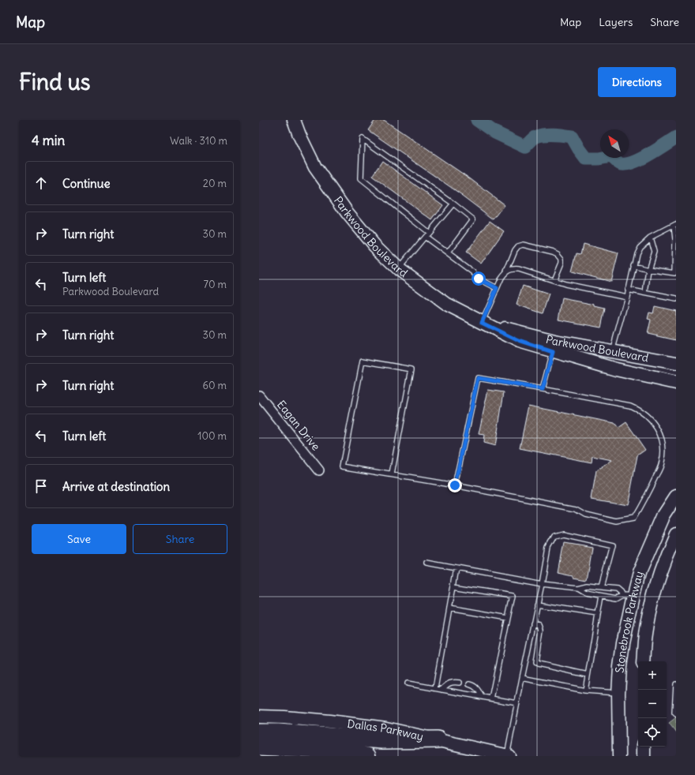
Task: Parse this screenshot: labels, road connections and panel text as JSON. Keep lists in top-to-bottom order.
{
  "streets": {
    "main road": ["Parkwood Boulevard", "Stonebrook Parkway", "Dallas Parkway"],
    "street": ["Eagan Drive"]
  },
  "north": "top left",
  "page": {
    "header": "Map",
    "nav": ["Map", "Layers", "Share"],
    "buttons": [
      "Directions",
      ["Save", "Share"]
    ],
    "title": "Find us",
    "heading": ["4 min", "Walk · 310 m"],
    "list": [
      ["Continue", "20 m"],
      ["Turn right", "30 m"],
      ["Turn left", "Parkwood Boulevard", "70 m"],
      ["Turn right", "30 m"],
      ["Turn right", "60 m"],
      ["Turn left", "100 m"],
      "Arrive at destination"
    ],
    "map_buttons": ["+", "−"]
  }
}
